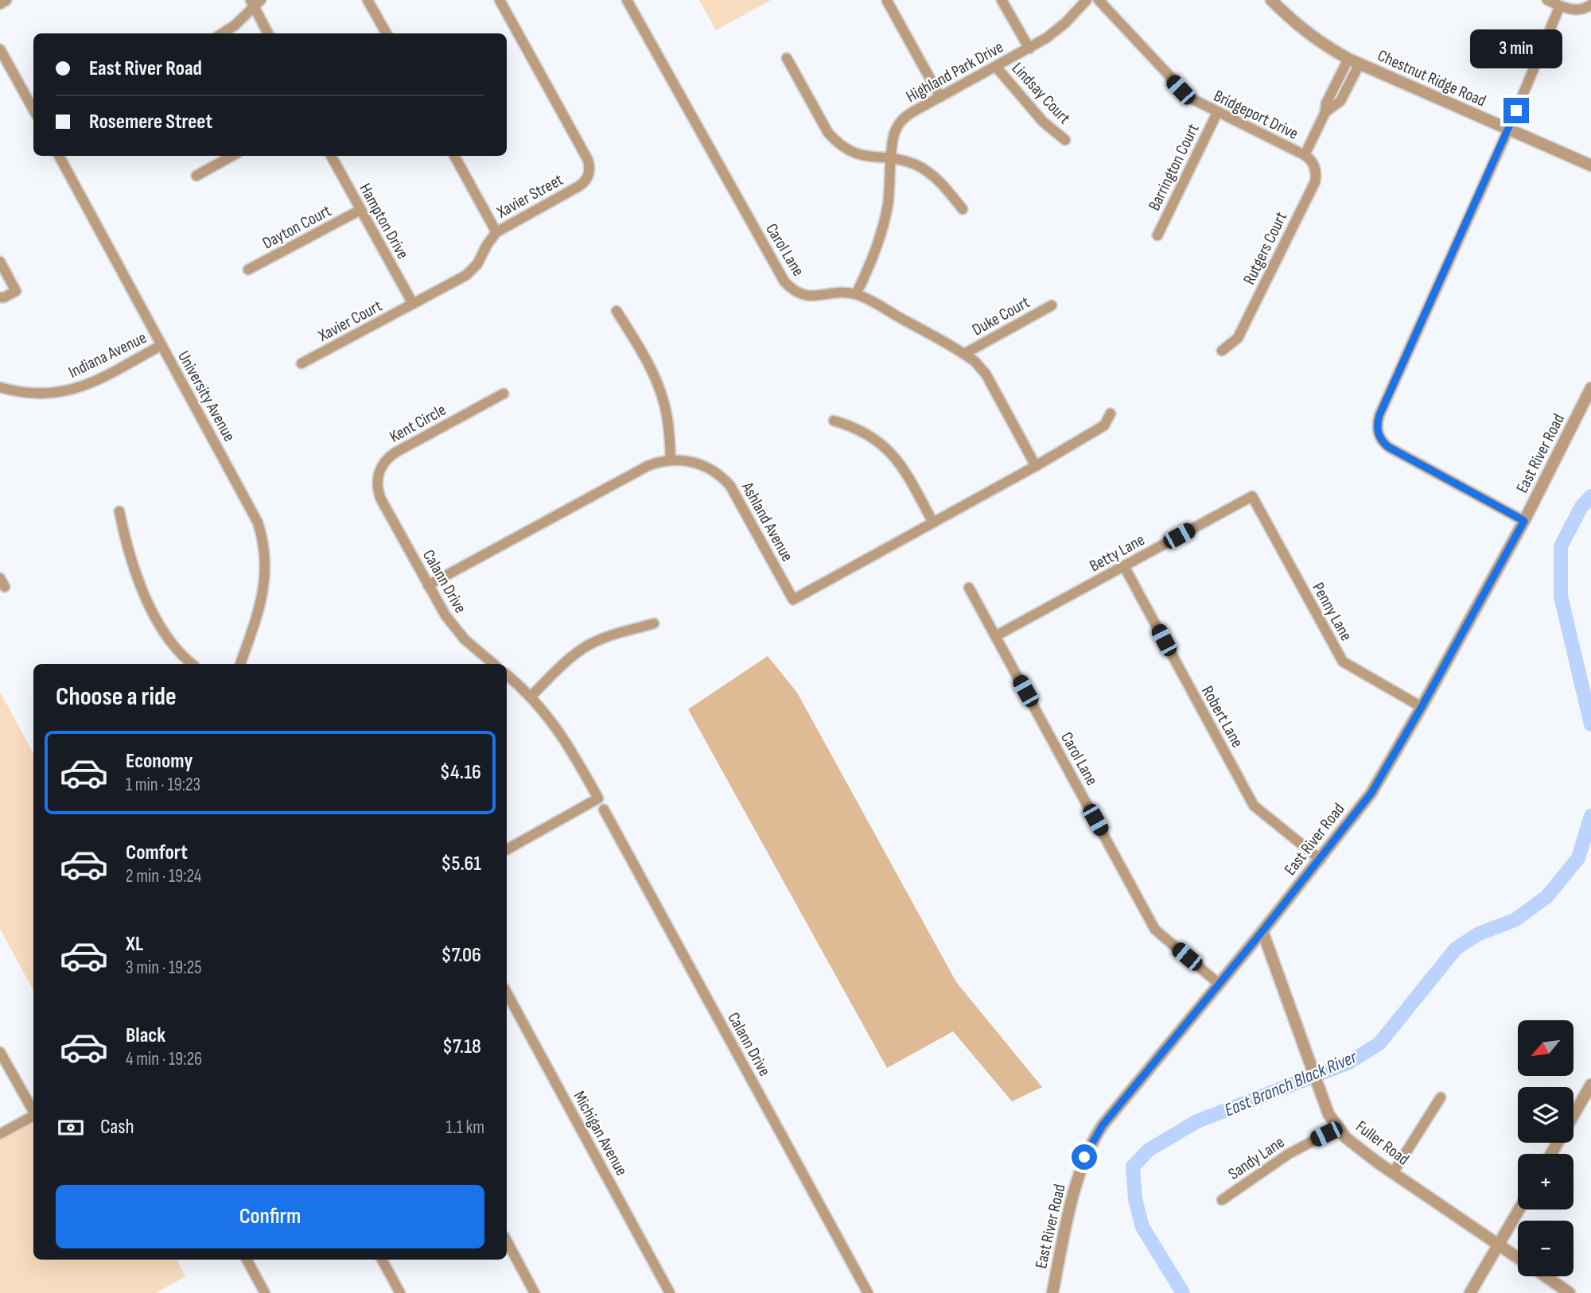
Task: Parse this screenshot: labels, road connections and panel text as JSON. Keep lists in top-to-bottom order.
{
  "streets": {
    "street": [
      "Highland Park Drive",
      "Chestnut Ridge Road",
      "Lindsay Court",
      "Bridgeport Drive",
      "Barrington Court",
      "Xavier Street",
      "Hampton Drive",
      "Dayton Court",
      "Rutgers Court",
      "Carol Lane",
      "Duke Court",
      "Xavier Court",
      "Indiana Avenue",
      "University Avenue",
      "Kent Circle",
      "East River Road",
      "Ashland Avenue",
      "Betty Lane",
      "Calann Drive",
      "Penny Lane",
      "Robert Lane",
      "Michigan Avenue",
      "Fuller Road",
      "Sandy Lane"
    ]
  },
  "crossings": [
    ["Highland Park Drive", "Lindsay Court"],
    ["Highland Park Drive", "Carol Lane"],
    ["Chestnut Ridge Road", "Bridgeport Drive"],
    ["Bridgeport Drive", "Barrington Court"],
    ["Bridgeport Drive", "Rutgers Court"],
    ["Xavier Street", "Hampton Drive"],
    ["Xavier Street", "Xavier Court"],
    ["Hampton Drive", "Dayton Court"],
    ["Hampton Drive", "Xavier Court"],
    ["Carol Lane", "East River Road"],
    ["Carol Lane", "Betty Lane"],
    ["Indiana Avenue", "University Avenue"],
    ["Kent Circle", "Calann Drive"],
    ["East River Road", "Penny Lane"],
    ["East River Road", "Robert Lane"],
    ["East River Road", "Fuller Road"],
    ["Ashland Avenue", "Calann Drive"],
    ["Betty Lane", "Penny Lane"],
    ["Betty Lane", "Robert Lane"],
    ["Fuller Road", "Sandy Lane"]
  ],
  "water": ["East Branch Black River"],
  "north": "bottom left",
  "page": {
    "bubble": "3 min",
    "banner": ["East River Road", "Rosemere Street"],
    "heading": "Choose a ride",
    "list": [
      {
        "name": "Economy",
        "note": "1 min · 19:23",
        "value": "$4.16"
      },
      {
        "name": "Comfort",
        "note": "2 min · 19:24",
        "value": "$5.61"
      },
      {
        "name": "XL",
        "note": "3 min · 19:25",
        "value": "$7.06"
      },
      {
        "name": "Black",
        "note": "4 min · 19:26",
        "value": "$7.18"
      }
    ],
    "map_buttons": ["+", "−"],
    "pay": ["Cash", "1.1 km"],
    "buttons": "Confirm"
  }
}
